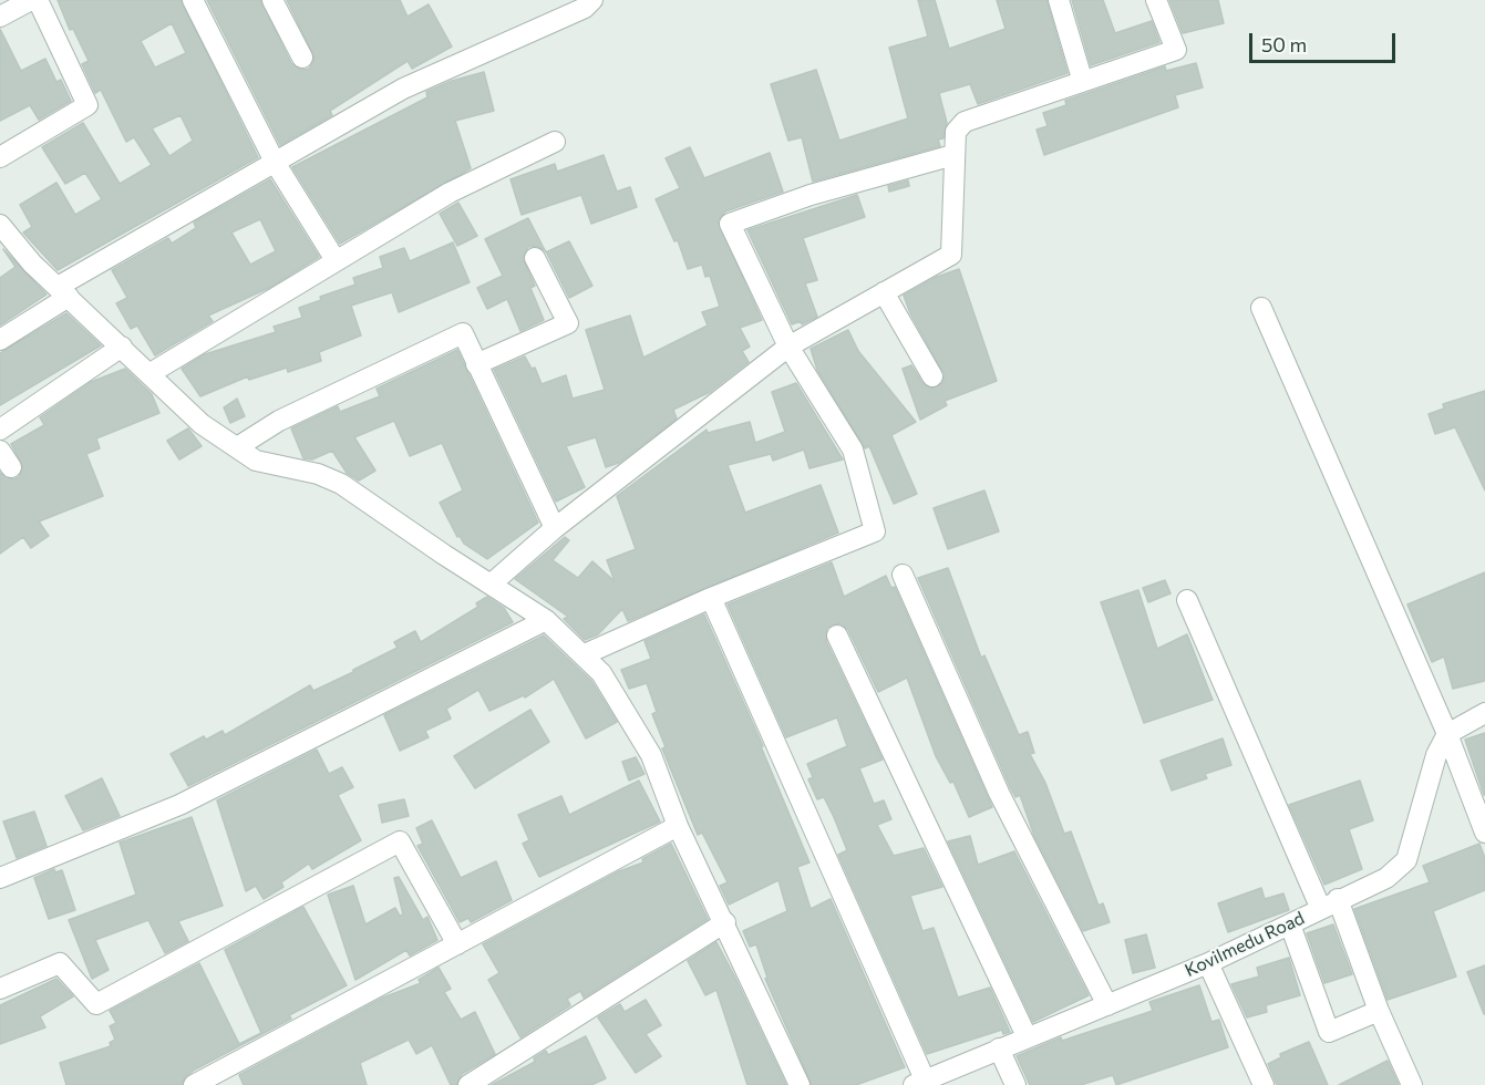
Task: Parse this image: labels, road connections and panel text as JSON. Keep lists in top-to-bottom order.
{
  "streets": {
    "street": ["Kovilmedu Road"]
  },
  "scale_bar": "50 m"
}
